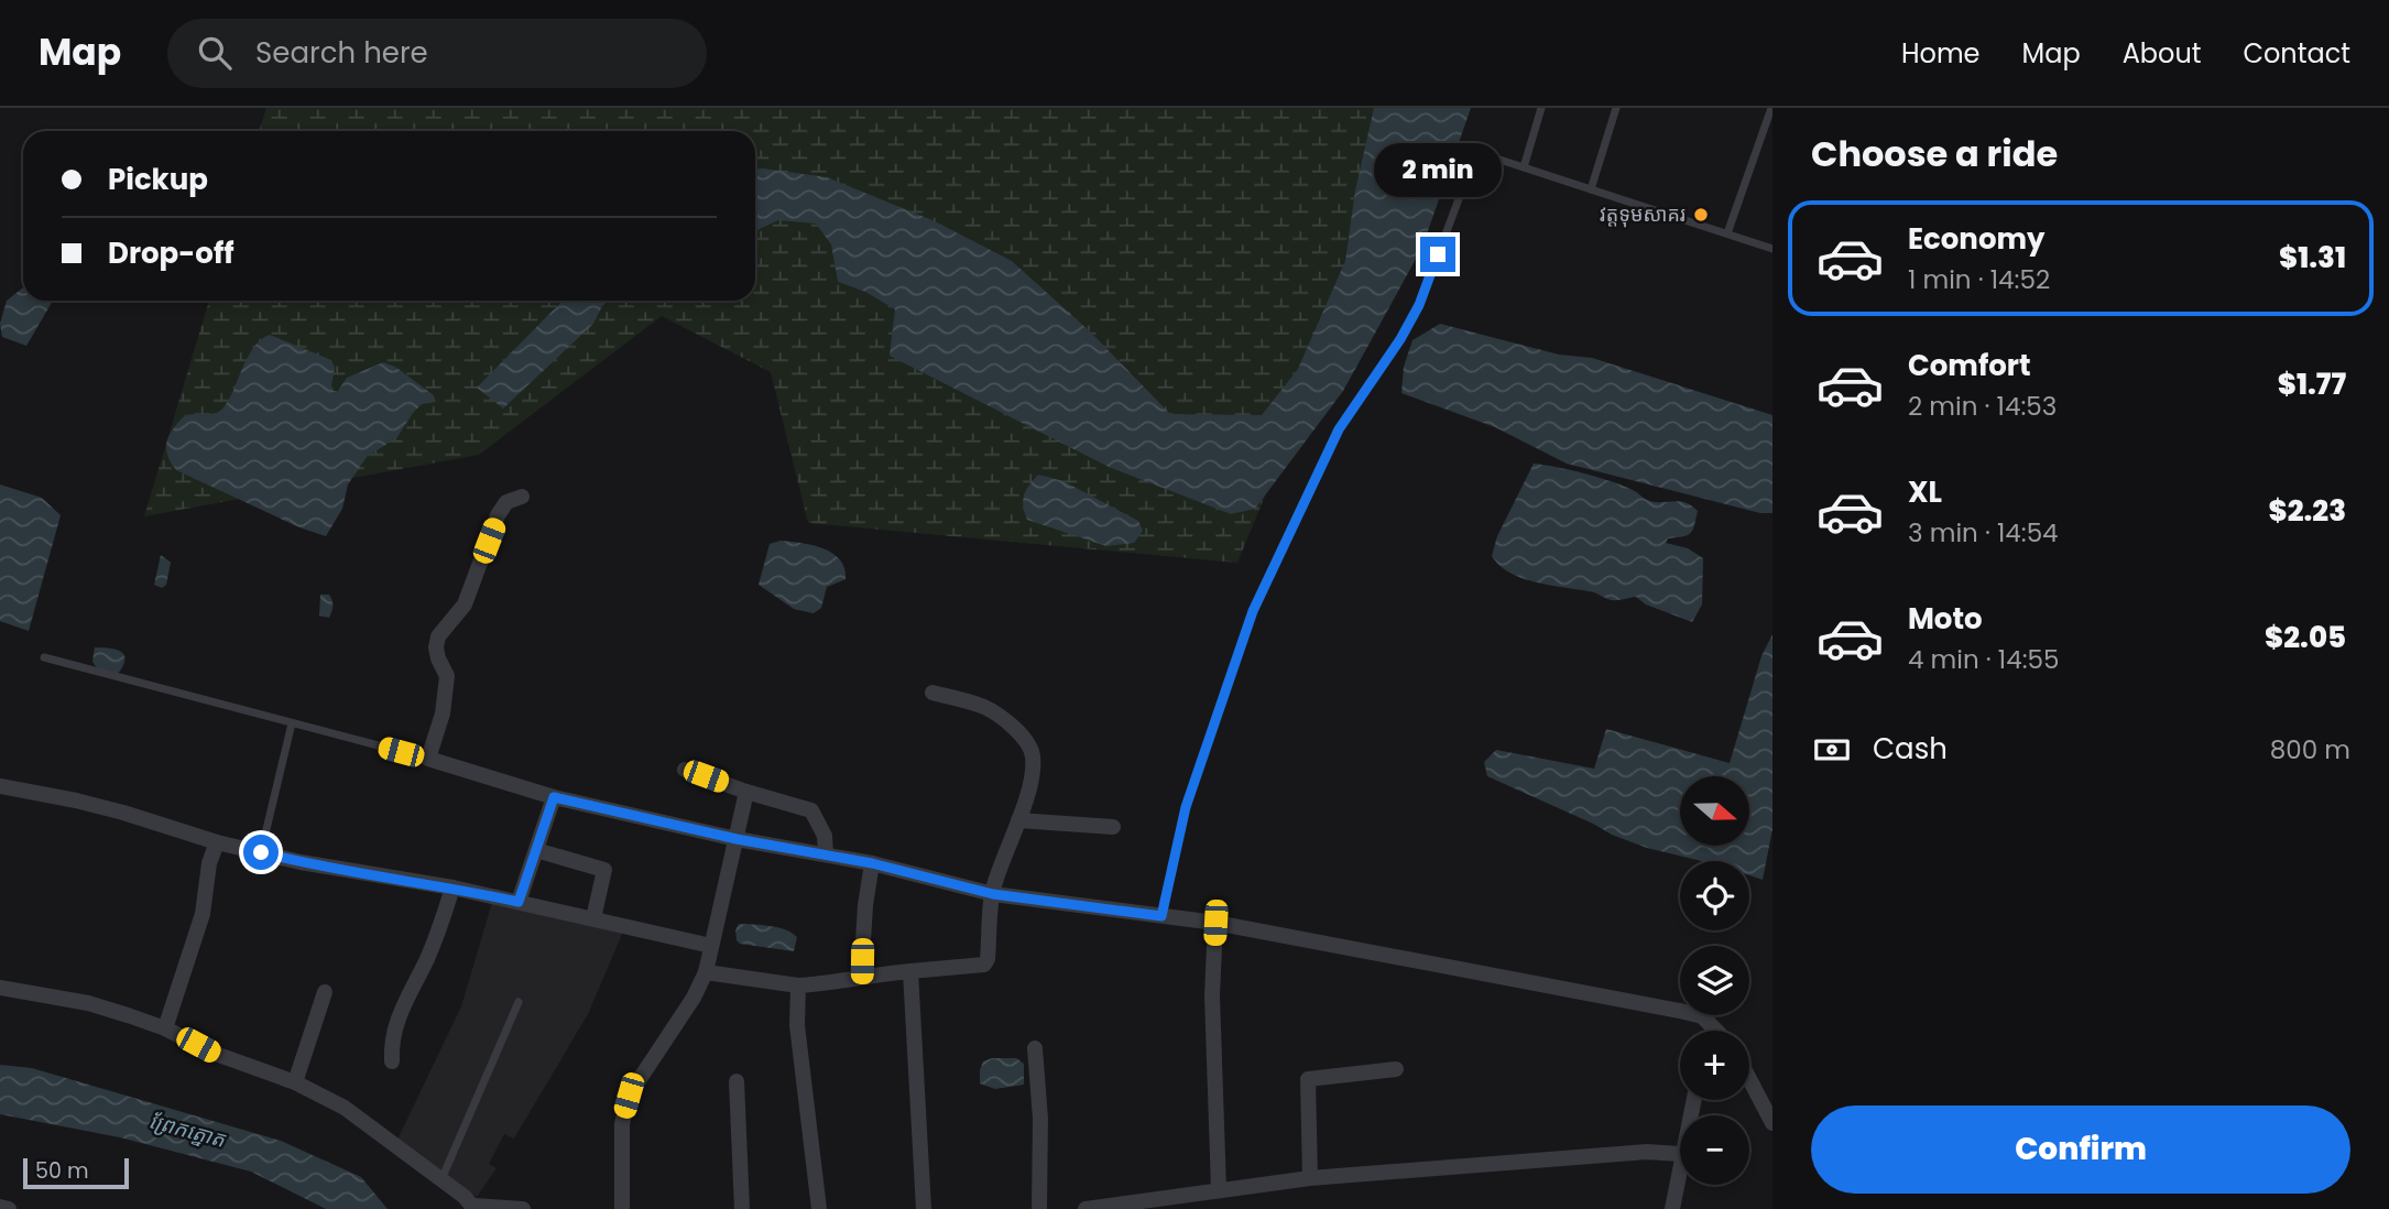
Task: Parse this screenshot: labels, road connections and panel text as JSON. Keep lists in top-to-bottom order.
{
  "water": ["ព្រែកត្នោត"],
  "places": ["វត្តទុមសាគរ"],
  "scale_bar": "50 m",
  "north": "right",
  "page": {
    "header": "Map",
    "search": "Search here",
    "nav": [
      "Home",
      "Map",
      "About",
      "Contact"
    ],
    "heading": "Choose a ride",
    "banner": ["Pickup", "Drop-off"],
    "bubble": "2 min",
    "list": [
      {
        "name": "Economy",
        "note": "1 min · 14:52",
        "value": "$1.31"
      },
      {
        "name": "Comfort",
        "note": "2 min · 14:53",
        "value": "$1.77"
      },
      {
        "name": "XL",
        "note": "3 min · 14:54",
        "value": "$2.23"
      },
      {
        "name": "Moto",
        "note": "4 min · 14:55",
        "value": "$2.05"
      }
    ],
    "pay": ["Cash", "800 m"],
    "map_buttons": ["+", "−"],
    "buttons": "Confirm",
    "scale": "50 m"
  }
}
